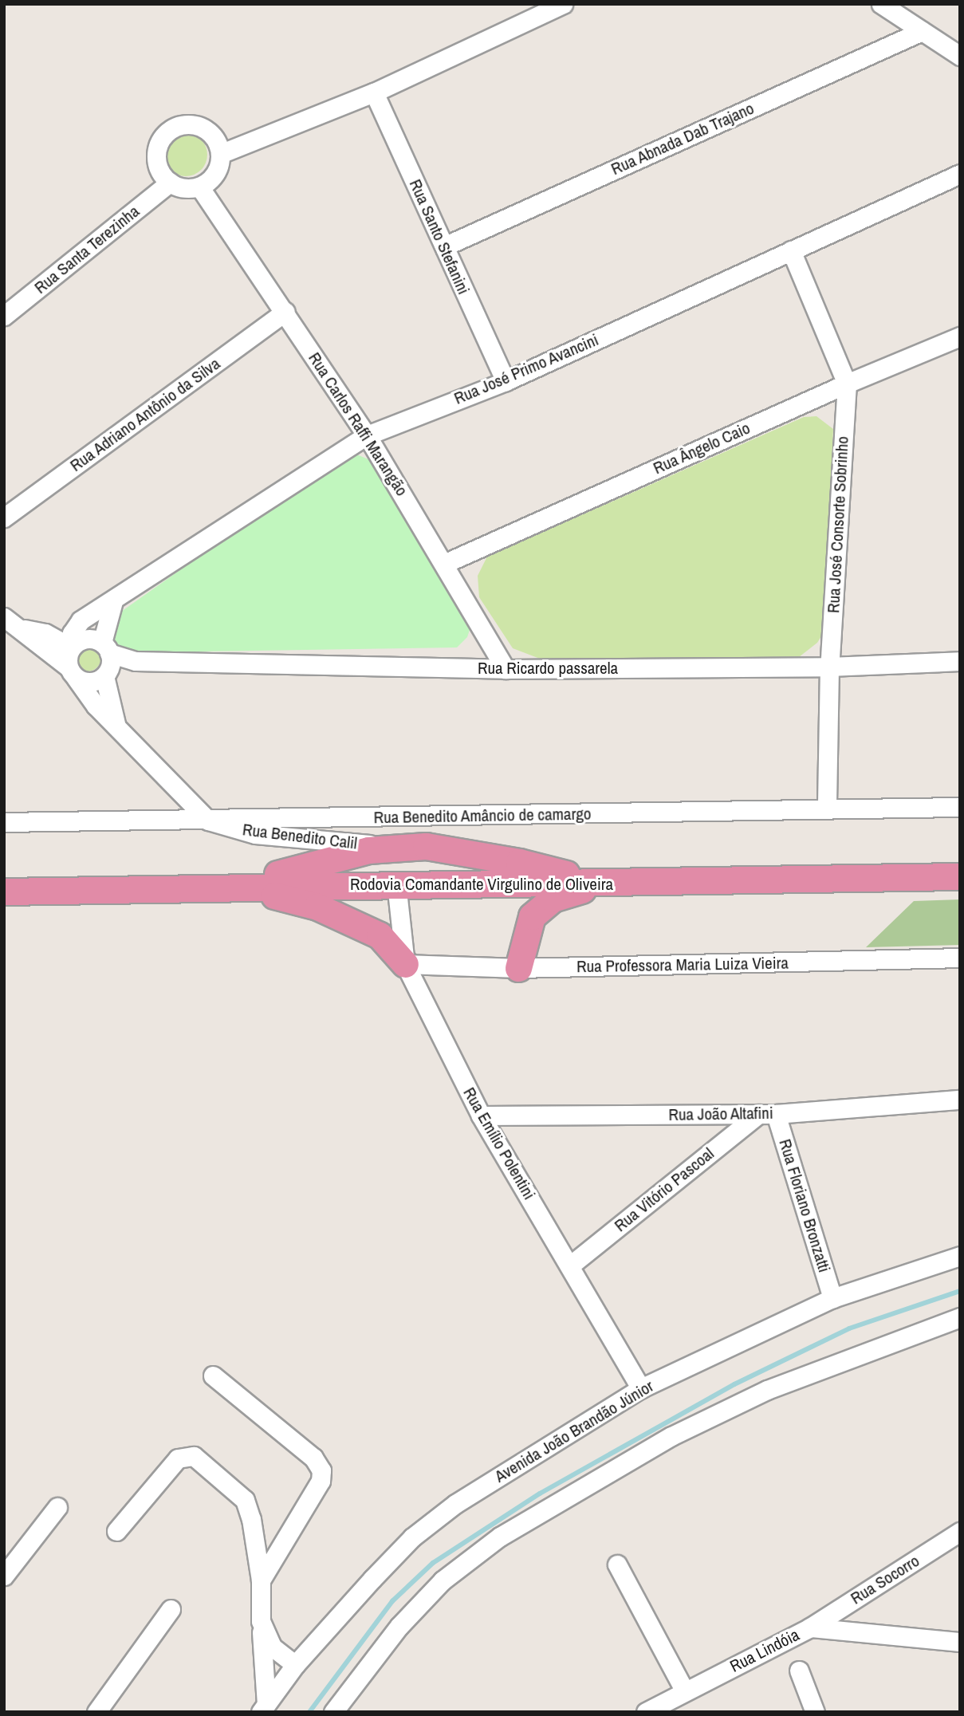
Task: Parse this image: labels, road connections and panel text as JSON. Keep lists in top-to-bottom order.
{
  "streets": {
    "highway": ["Rodovia Comandante Virgulino de Oliveira"],
    "street": [
      "Rua Abnada Dab Trajano",
      "Rua Santo Stefanini",
      "Rua Santa Terezinha",
      "Rua José Primo Avancini",
      "Rua Adriano Antônio da Silva",
      "Rua Carlos Raffi Marangão",
      "Rua Ângelo Caio",
      "Rua José Consorte Sobrinho",
      "Rua Ricardo passarela",
      "Rua Benedito Amâncio de camargo",
      "Rua Benedito Calil",
      "Rua Professora Maria Luiza Vieira",
      "Rua João Altafini",
      "Rua Emílio Polentini",
      "Rua Vitório Pascoal",
      "Rua Floriano Bronzatti",
      "Avenida João Brandão Júnior",
      "Rua Socorro",
      "Rua Lindóia"
    ]
  },
  "crossings": [
    ["Rua Abnada Dab Trajano", "Rua Santo Stefanini"],
    ["Rua Santo Stefanini", "Rua José Primo Avancini"],
    ["Rua Santa Terezinha", "Rua Carlos Raffi Marangão"],
    ["Rua José Primo Avancini", "Rua Carlos Raffi Marangão"],
    ["Rua José Primo Avancini", "Rua José Consorte Sobrinho"],
    ["Rua José Primo Avancini", "Rua Ricardo passarela"],
    ["Rua Adriano Antônio da Silva", "Rua Carlos Raffi Marangão"],
    ["Rua Carlos Raffi Marangão", "Rua Ângelo Caio"],
    ["Rua Carlos Raffi Marangão", "Rua Ricardo passarela"],
    ["Rua Ângelo Caio", "Rua José Consorte Sobrinho"],
    ["Rua José Consorte Sobrinho", "Rua Ricardo passarela"],
    ["Rua José Consorte Sobrinho", "Rua Benedito Amâncio de camargo"],
    ["Rua Benedito Amâncio de camargo", "Rua Benedito Calil"],
    ["Rodovia Comandante Virgulino de Oliveira", "Rua Emílio Polentini"],
    ["Rua Professora Maria Luiza Vieira", "Rua Emílio Polentini"],
    ["Rua João Altafini", "Rua Emílio Polentini"],
    ["Rua João Altafini", "Rua Vitório Pascoal"],
    ["Rua João Altafini", "Rua Floriano Bronzatti"],
    ["Rua Emílio Polentini", "Rua Vitório Pascoal"],
    ["Rua Emílio Polentini", "Avenida João Brandão Júnior"],
    ["Rua Vitório Pascoal", "Rua Floriano Bronzatti"],
    ["Rua Floriano Bronzatti", "Avenida João Brandão Júnior"],
    ["Rua Socorro", "Rua Lindóia"]
  ]
}
